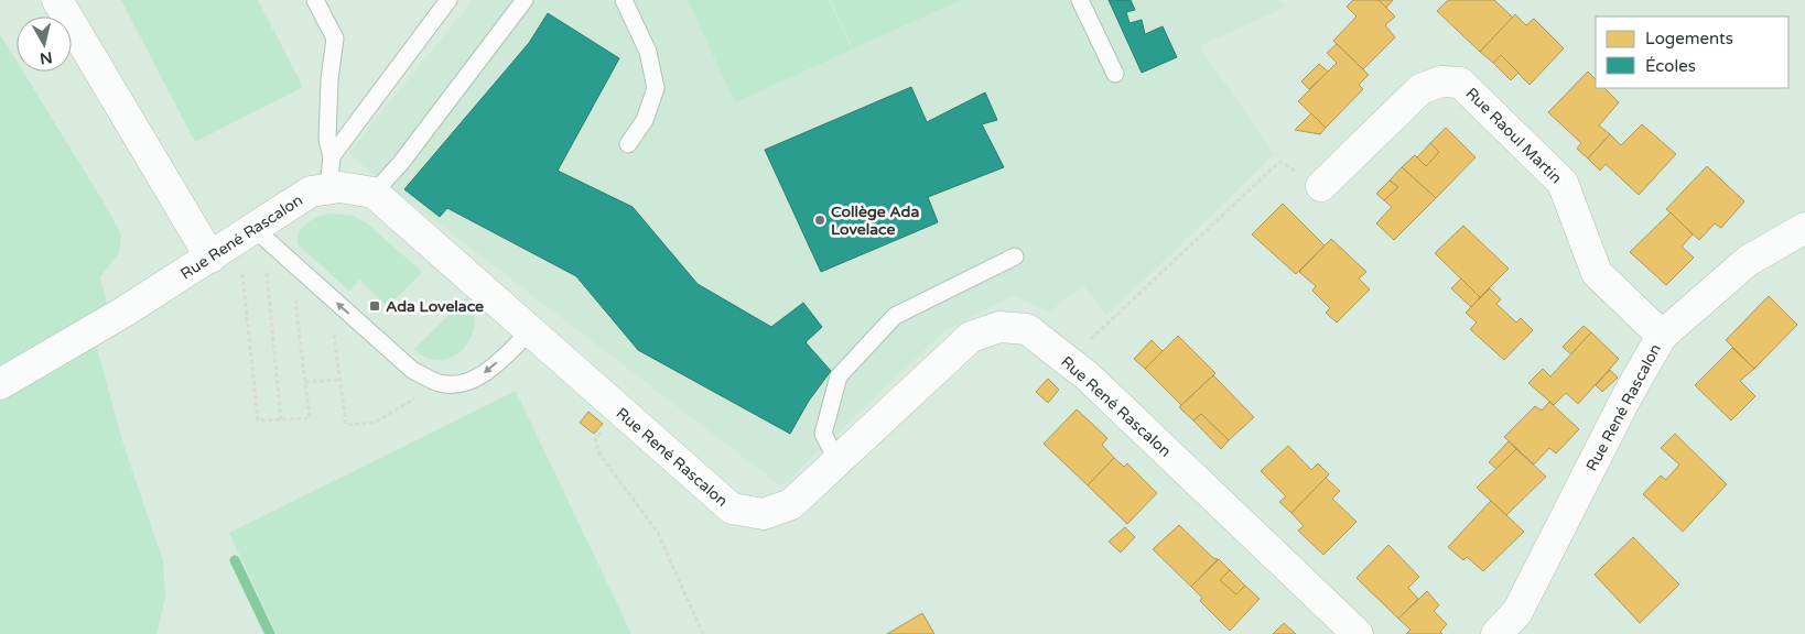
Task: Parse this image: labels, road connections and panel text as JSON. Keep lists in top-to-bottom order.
{
  "streets": {
    "street": ["Rue Raoul Martin", "Rue René Rascalon"]
  },
  "crossings": [
    ["Rue Raoul Martin", "Rue René Rascalon"]
  ],
  "places": {
    "other": ["Collège Ada Lovelace"],
    "transit": ["Ada Lovelace"]
  },
  "legend": ["Logements", "Écoles"],
  "north": "bottom"
}
